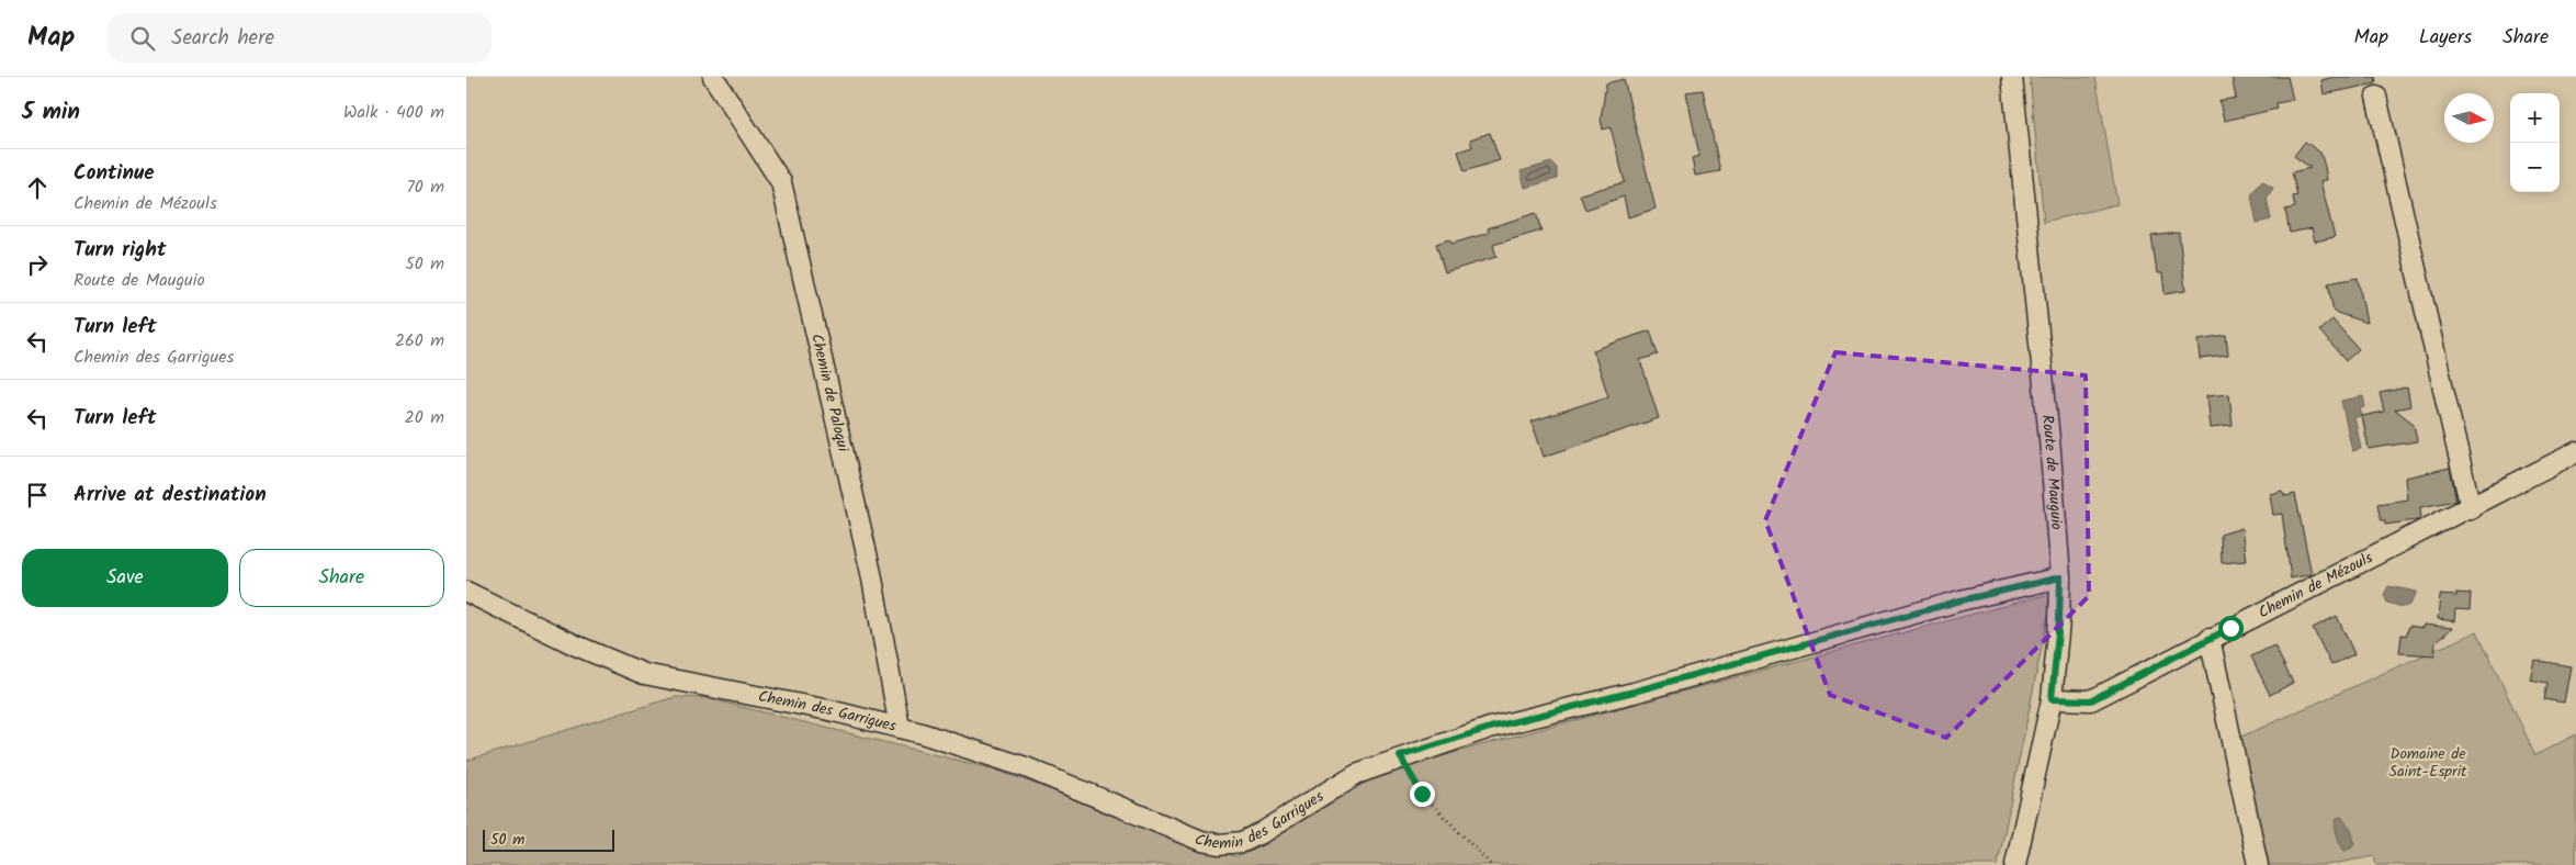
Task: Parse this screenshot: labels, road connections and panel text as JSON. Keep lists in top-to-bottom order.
{
  "streets": {
    "street": [
      "Chemin de Paloqui",
      "Route de Mauguio",
      "Chemin de Mézouls",
      "Chemin des Garrigues"
    ]
  },
  "crossings": [
    ["Chemin de Paloqui", "Chemin des Garrigues"],
    ["Route de Mauguio", "Chemin de Mézouls"],
    ["Route de Mauguio", "Chemin des Garrigues"]
  ],
  "parks": ["Domaine de Saint-Esprit"],
  "scale_bar": "50 m",
  "north": "right",
  "page": {
    "header": "Map",
    "search": "Search here",
    "nav": ["Map", "Layers", "Share"],
    "heading": ["5 min", "Walk · 400 m"],
    "map_buttons": ["+", "−"],
    "list": [
      ["Continue", "Chemin de Mézouls", "70 m"],
      ["Turn right", "Route de Mauguio", "50 m"],
      ["Turn left", "Chemin des Garrigues", "260 m"],
      ["Turn left", "20 m"],
      "Arrive at destination"
    ],
    "buttons": ["Save", "Share"],
    "scale": "50 m"
  }
}
